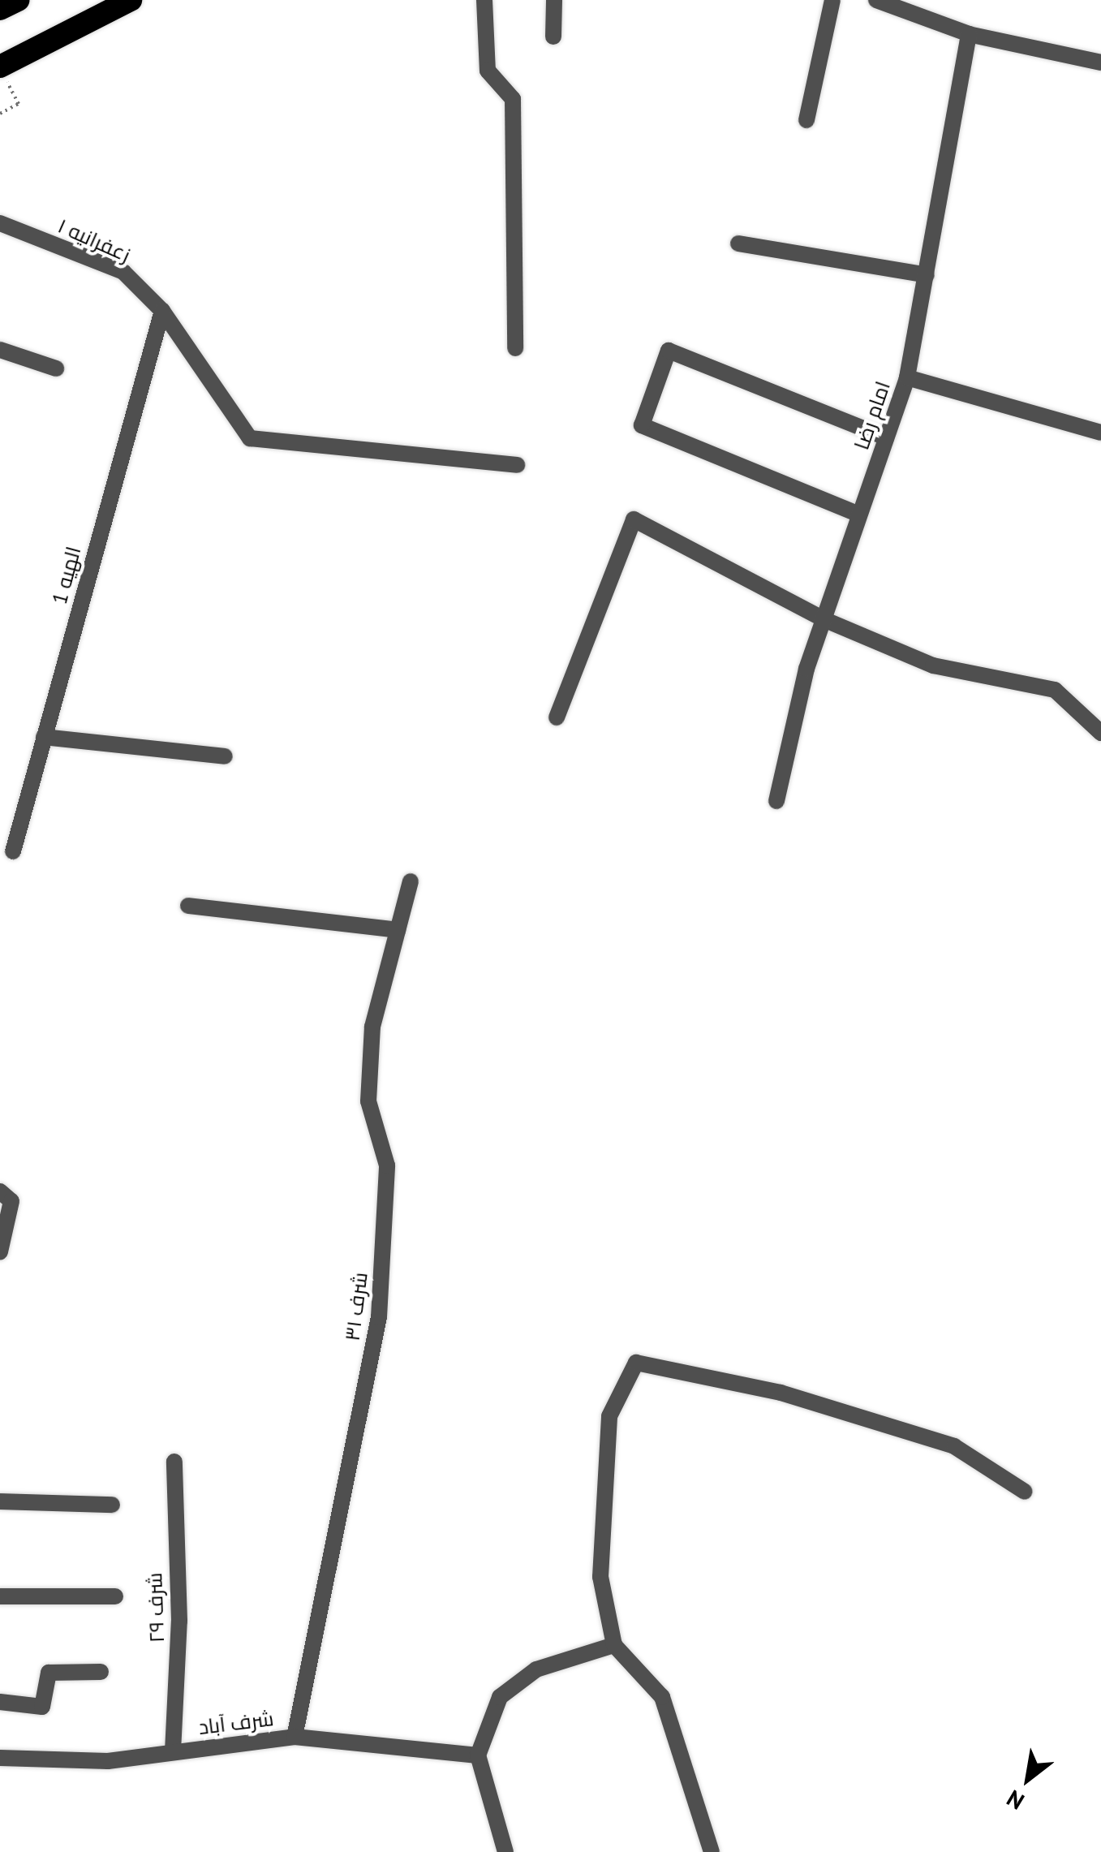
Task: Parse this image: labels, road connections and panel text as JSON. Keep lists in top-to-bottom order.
{
  "streets": {
    "street": [
      "زعفرانیه ۱",
      "امام رضا",
      "الهیه 1",
      "شرف ۳۱",
      "شرف ۲۹",
      "شرف آباد"
    ]
  },
  "crossings": [
    ["زعفرانیه ۱", "الهیه 1"],
    ["شرف ۳۱", "شرف آباد"],
    ["شرف ۲۹", "شرف آباد"]
  ],
  "north": "bottom left"
}
